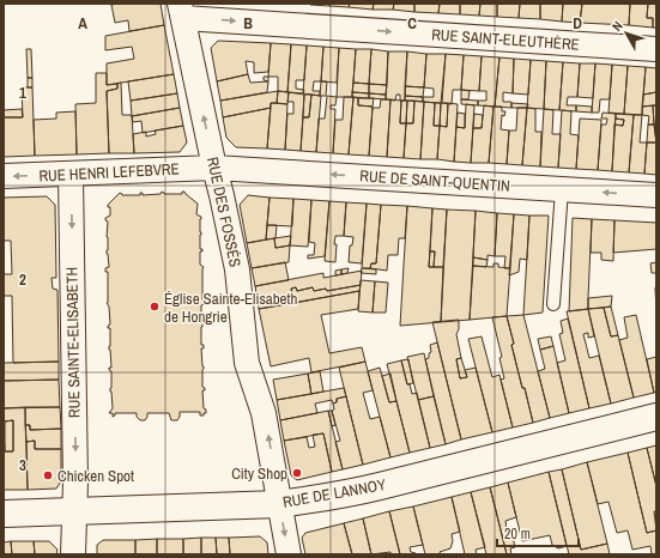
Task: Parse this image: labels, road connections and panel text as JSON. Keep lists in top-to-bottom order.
{
  "streets": {
    "main road": ["RUE DE LANNOY"],
    "street": [
      "RUE SAINT-ELEUTHÈRE",
      "RUE HENRI LEFEBVRE",
      "RUE DE SAINT-QUENTIN",
      "RUE DES FOSSÉS",
      "RUE SAINTE-ELISABETH"
    ]
  },
  "crossings": [
    ["RUE SAINT-ELEUTHÈRE", "RUE DES FOSSÉS"],
    ["RUE HENRI LEFEBVRE", "RUE DE SAINT-QUENTIN"],
    ["RUE HENRI LEFEBVRE", "RUE DES FOSSÉS"],
    ["RUE HENRI LEFEBVRE", "RUE SAINTE-ELISABETH"],
    ["RUE DE SAINT-QUENTIN", "RUE DES FOSSÉS"],
    ["RUE DES FOSSÉS", "RUE DE LANNOY"],
    ["RUE SAINTE-ELISABETH", "RUE DE LANNOY"]
  ],
  "one_way": [
    "RUE SAINT-ELEUTHÈRE",
    "RUE DE SAINT-QUENTIN",
    "RUE DES FOSSÉS",
    "RUE SAINTE-ELISABETH"
  ],
  "places": ["Église Sainte-Elisabeth de Hongrie", "City Shop", "Chicken Spot"],
  "scale_bar": "20 m",
  "north": "top left",
  "grid": {
    "columns": [
      "A",
      "B",
      "C",
      "D"
    ],
    "rows": ["1", "2", "3"]
  }
}
